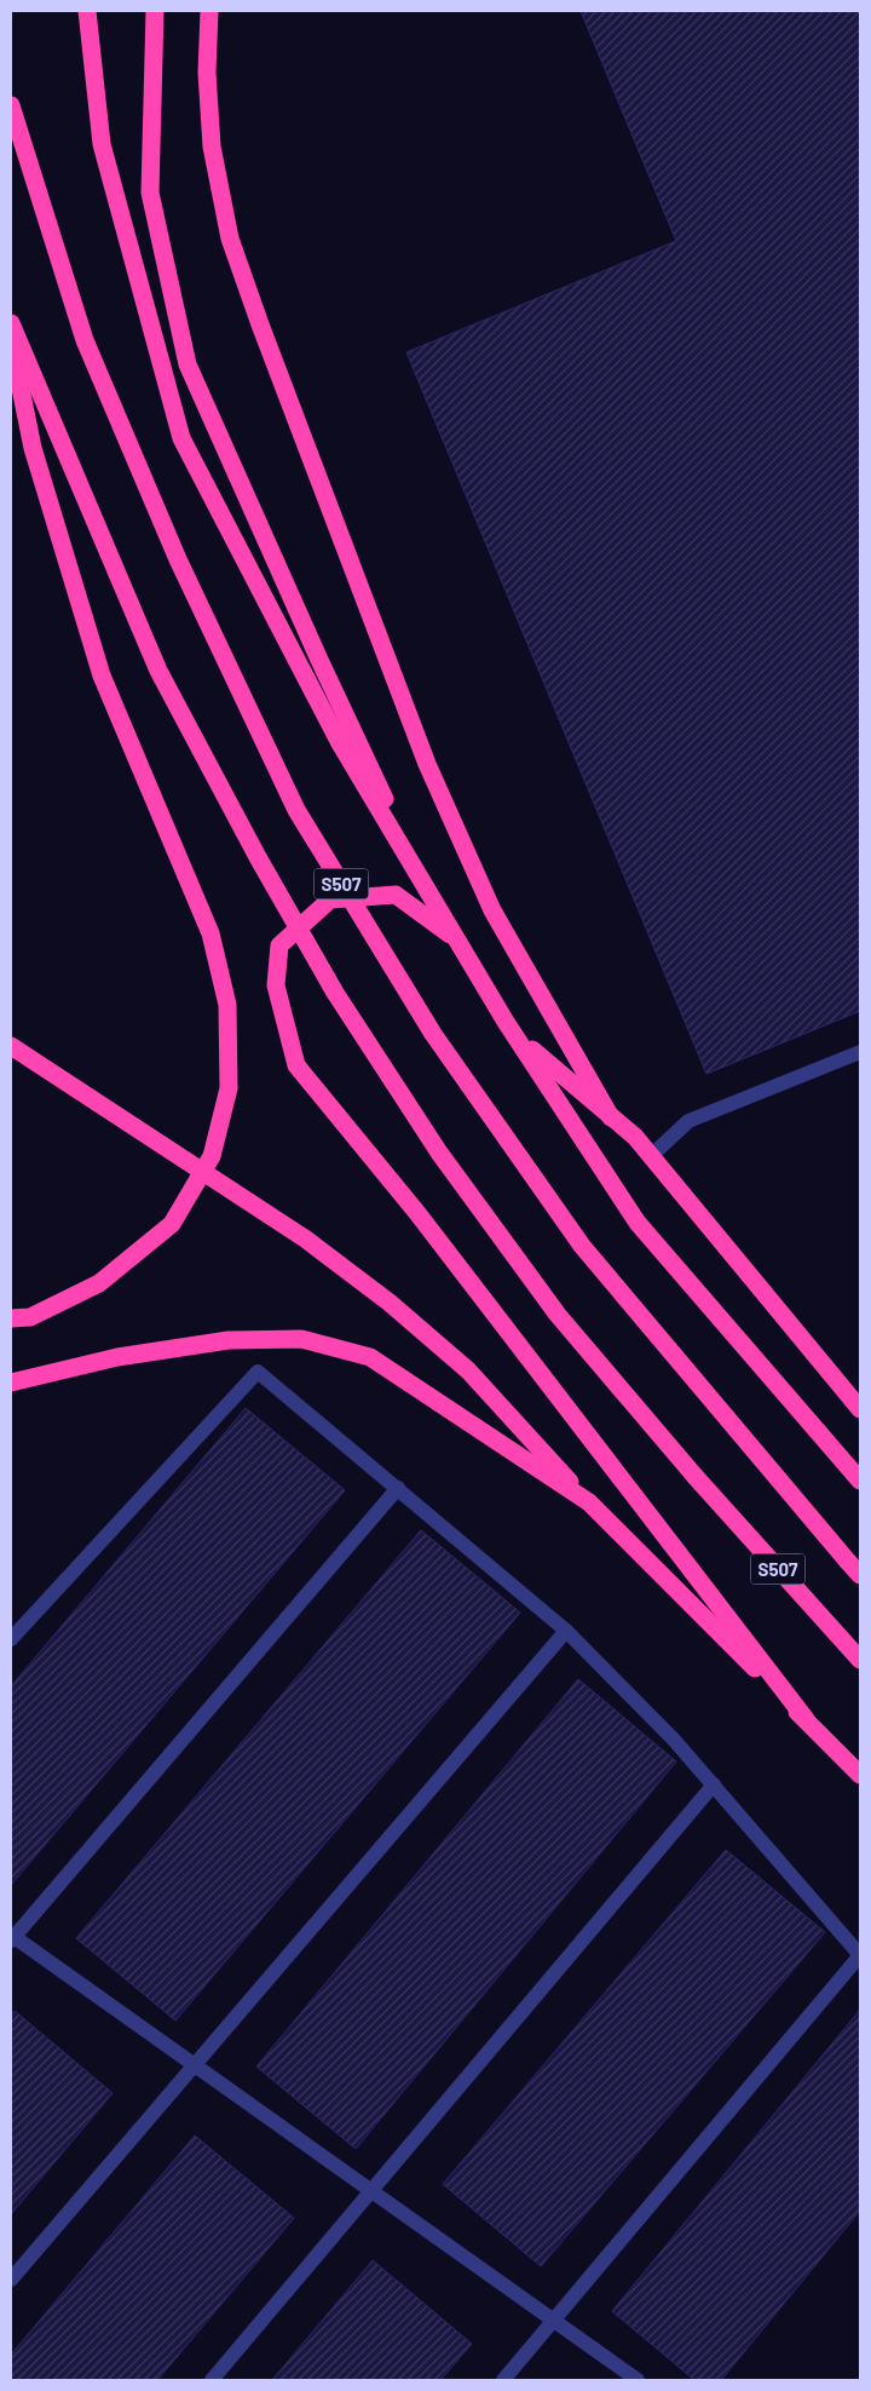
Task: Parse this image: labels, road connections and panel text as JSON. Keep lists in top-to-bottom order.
{
  "streets": {
    "highway": ["S507"]
  }
}
